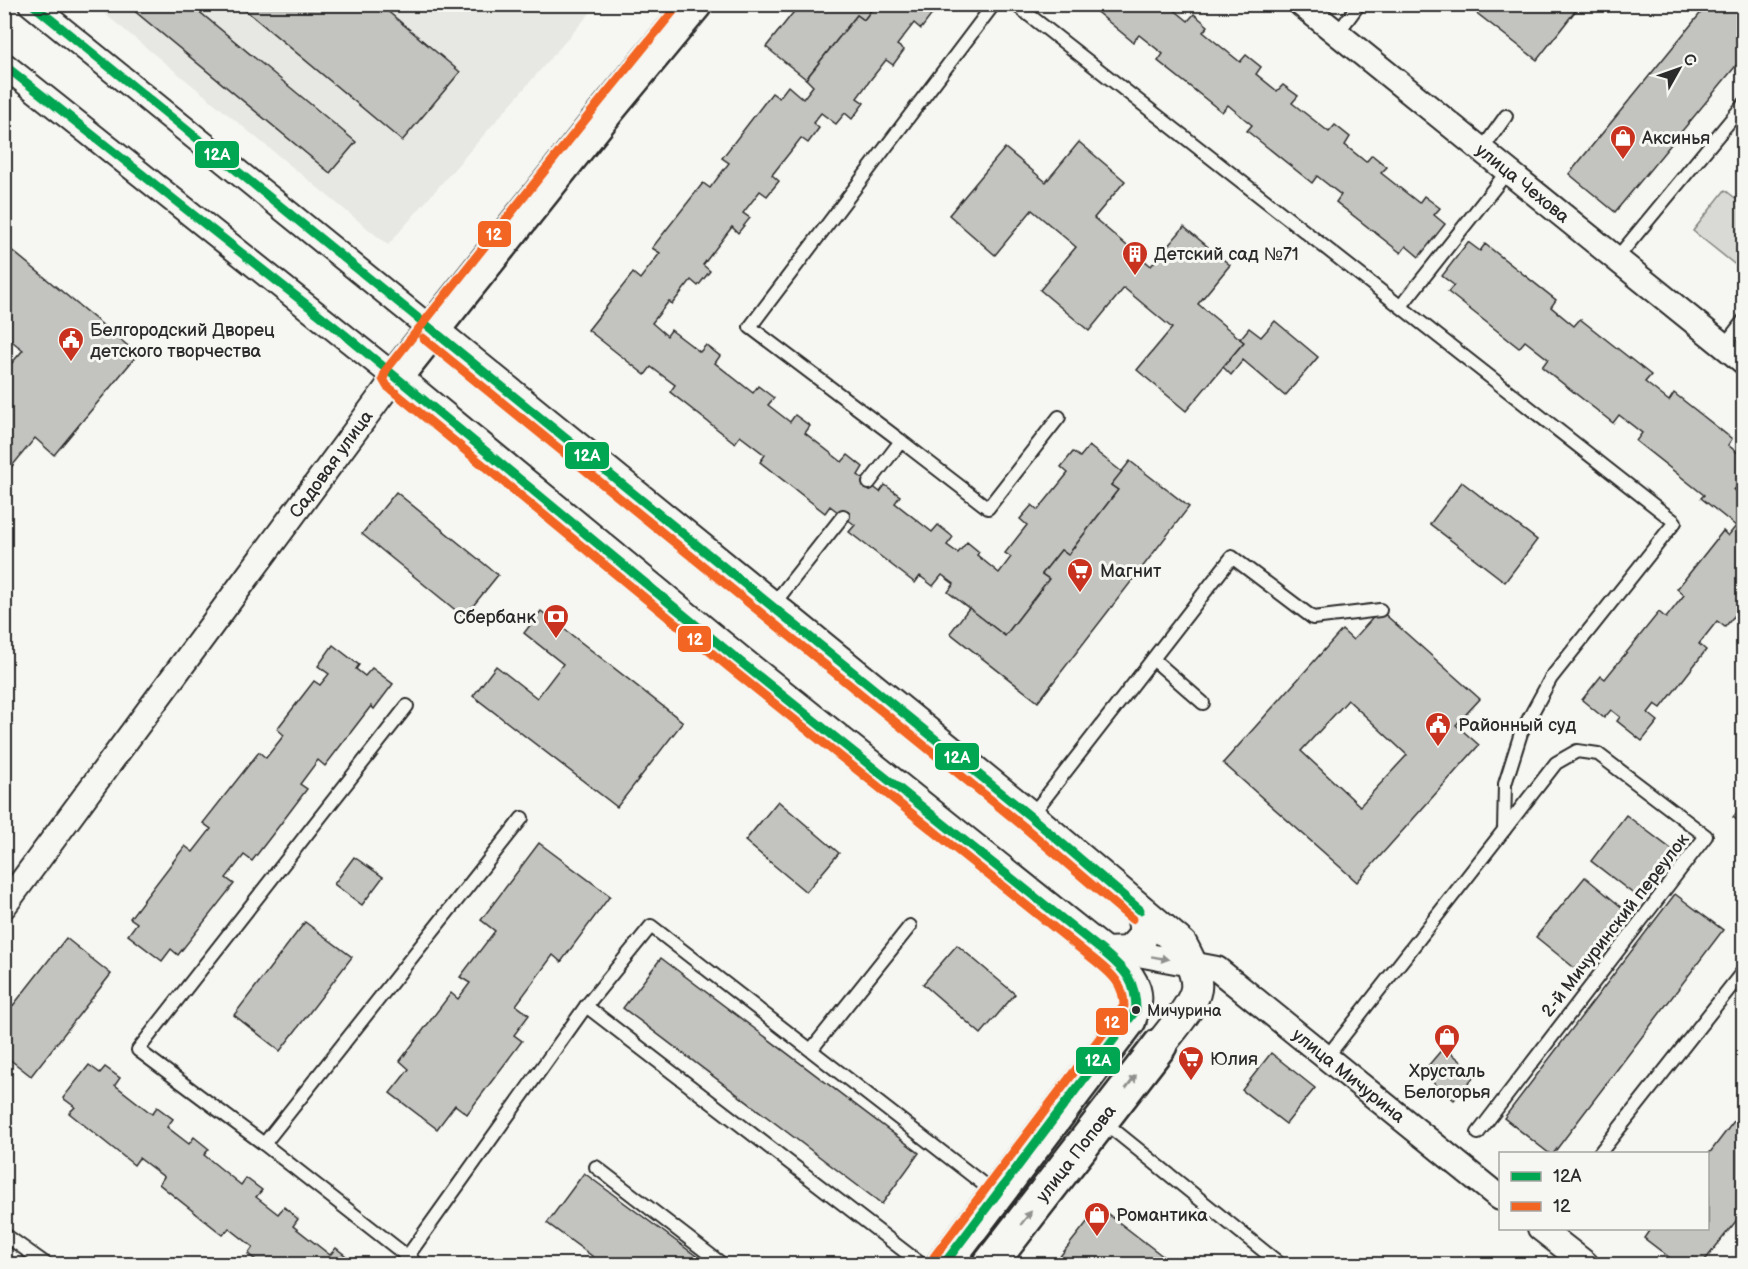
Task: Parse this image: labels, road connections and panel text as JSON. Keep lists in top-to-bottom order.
{
  "streets": {
    "main road": ["Садовая улица", "улица Попова"],
    "street": ["улица Чехова", "улица Мичурина"],
    "lane": ["2-й Мичуринский переулок"]
  },
  "crossings": [
    ["Садовая улица", "улица Мичурина"]
  ],
  "places": {
    "shop": ["Аксинья", "Хрусталь Белогорья", "Романтика"],
    "building": ["Детский сад №71"],
    "public building": ["Белгородский Дворец детского творчества", "Районный суд"],
    "supermarket": ["Магнит", "Юлия"],
    "bank": ["Сбербанк"],
    "other": ["Мичурина"]
  },
  "lines": ["transit line 12А", "transit line 12"],
  "legend": ["12А", "12"],
  "north": "top right"
}
